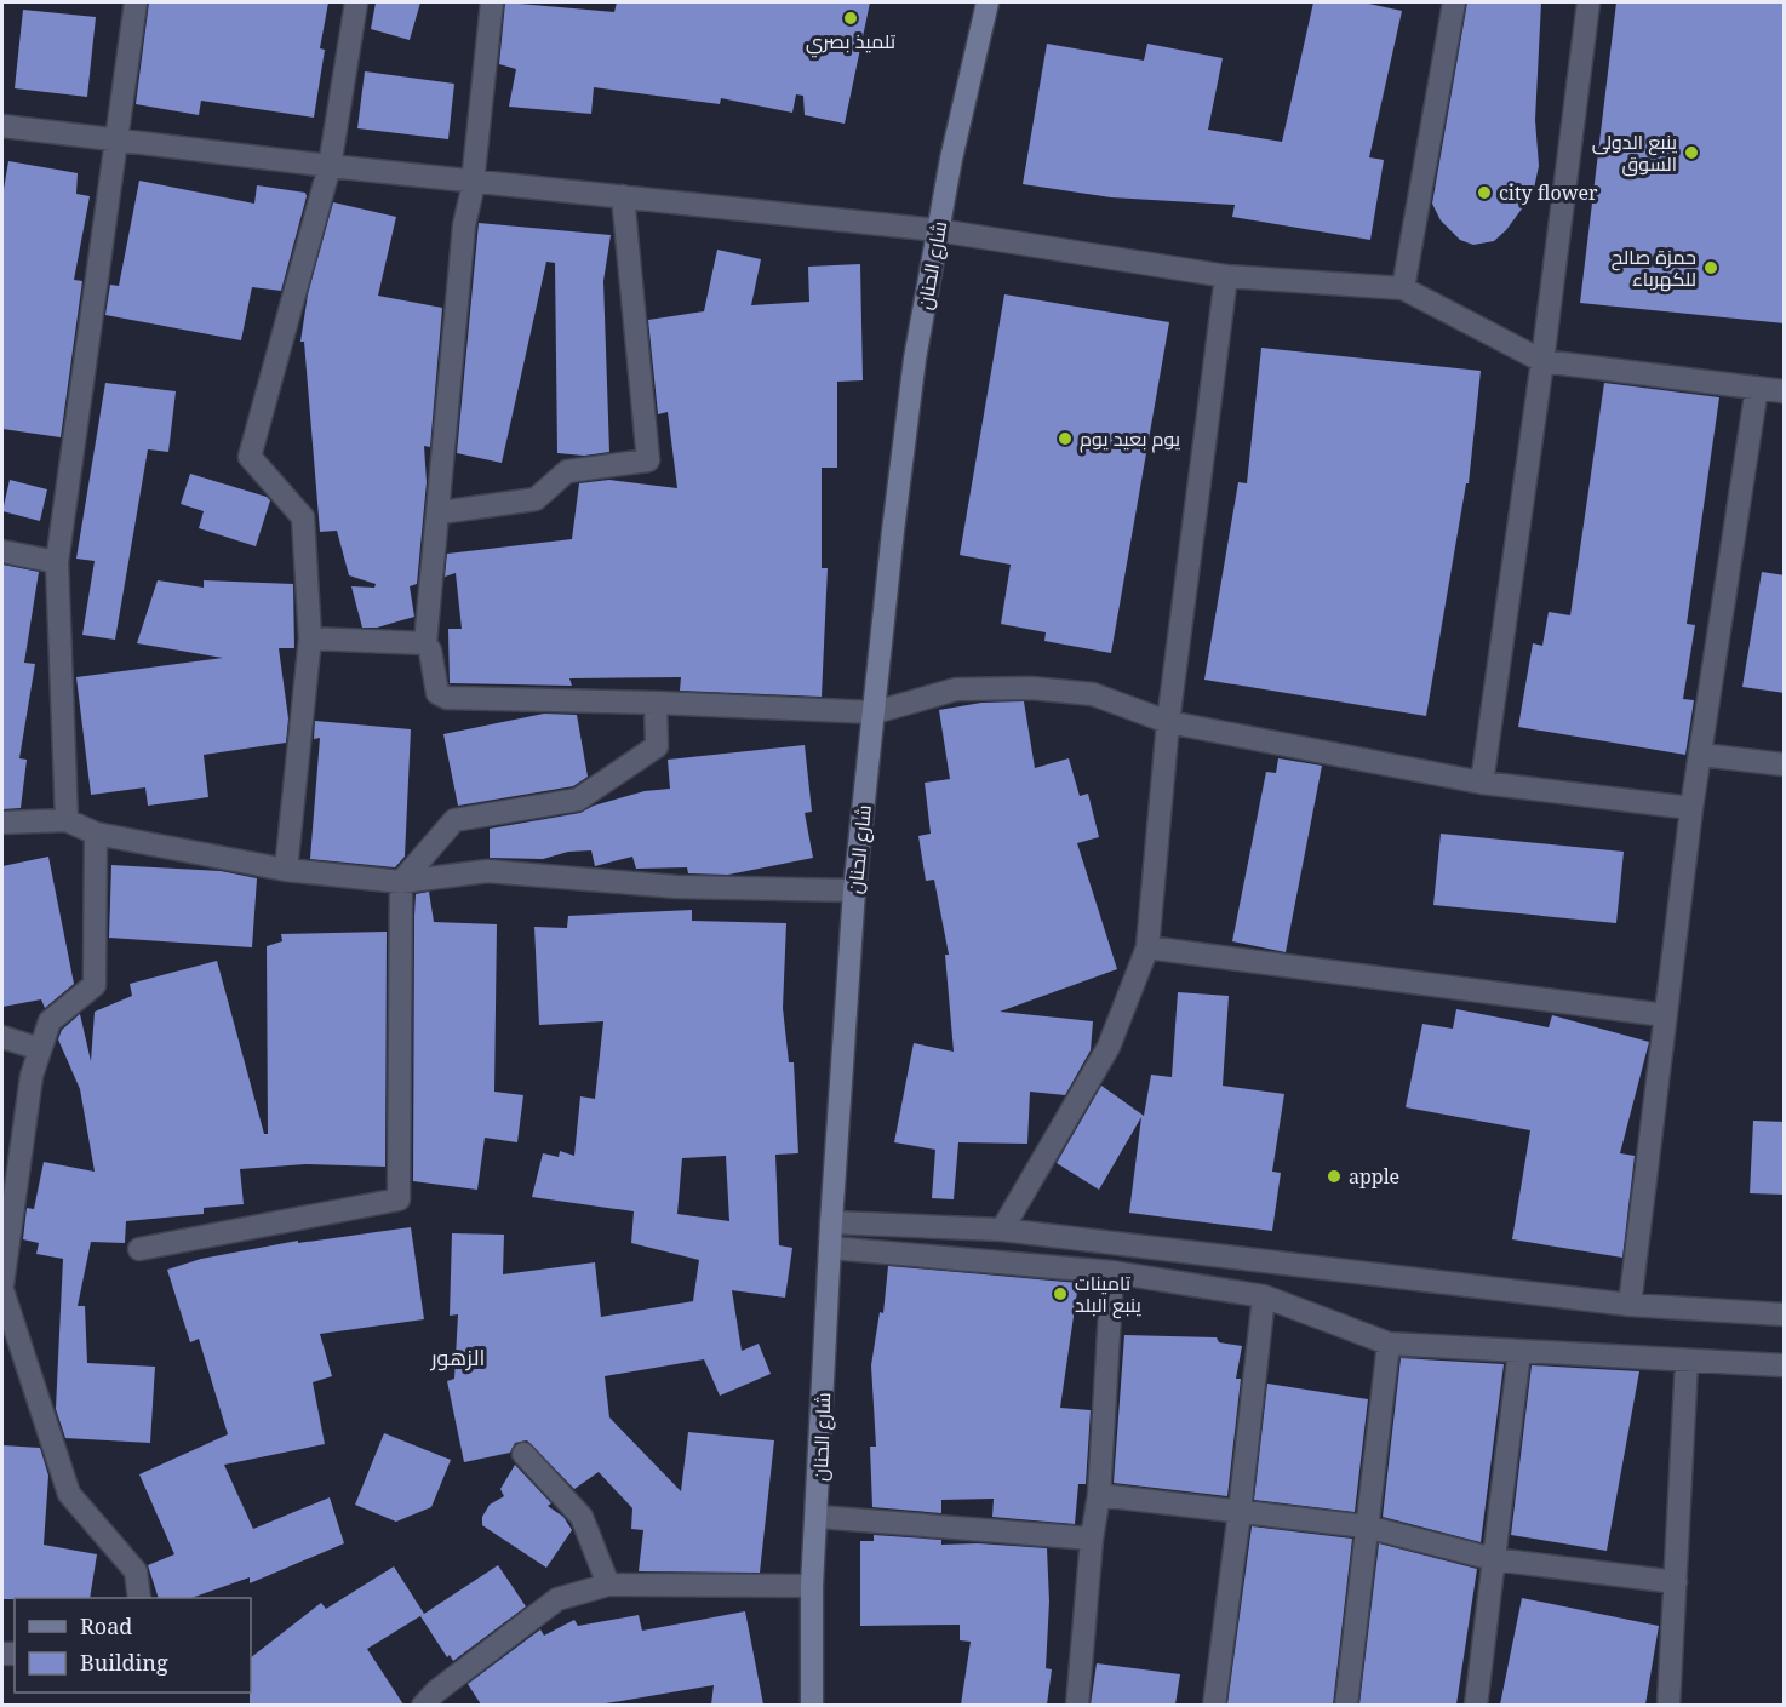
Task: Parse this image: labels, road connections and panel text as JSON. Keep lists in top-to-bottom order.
{
  "streets": {
    "main road": ["شارع الحنان"]
  },
  "districts": ["الزهور"],
  "places": [
    "تلميذ بصري",
    "ينبع الدولى السوق",
    "city flower",
    "حمزة صالح للكهرباء",
    "يوم بعيد يوم",
    "apple",
    "تامينات ينبع البلد"
  ],
  "legend": ["Road", "Building"]
}
